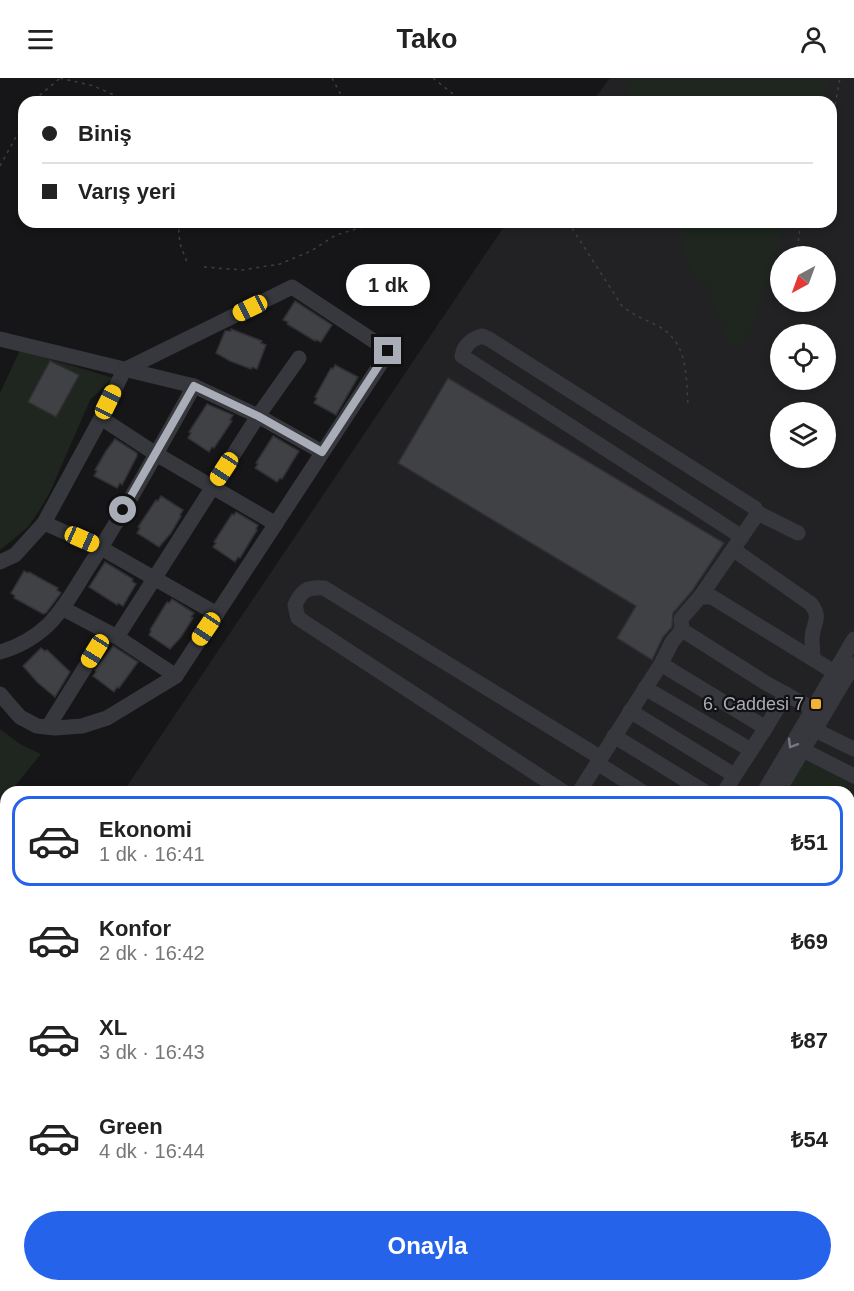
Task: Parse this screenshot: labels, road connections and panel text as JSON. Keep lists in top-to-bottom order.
{
  "places": {
    "transit": ["6. Caddesi 7"]
  },
  "north": "bottom left",
  "page": {
    "header": "Tako",
    "banner": ["Biniş", "Varış yeri"],
    "bubble": "1 dk",
    "list": [
      {
        "name": "Ekonomi",
        "note": "1 dk · 16:41",
        "value": "₺51"
      },
      {
        "name": "Konfor",
        "note": "2 dk · 16:42",
        "value": "₺69"
      },
      {
        "name": "XL",
        "note": "3 dk · 16:43",
        "value": "₺87"
      },
      {
        "name": "Green",
        "note": "4 dk · 16:44",
        "value": "₺54"
      }
    ],
    "buttons": "Onayla"
  }
}
